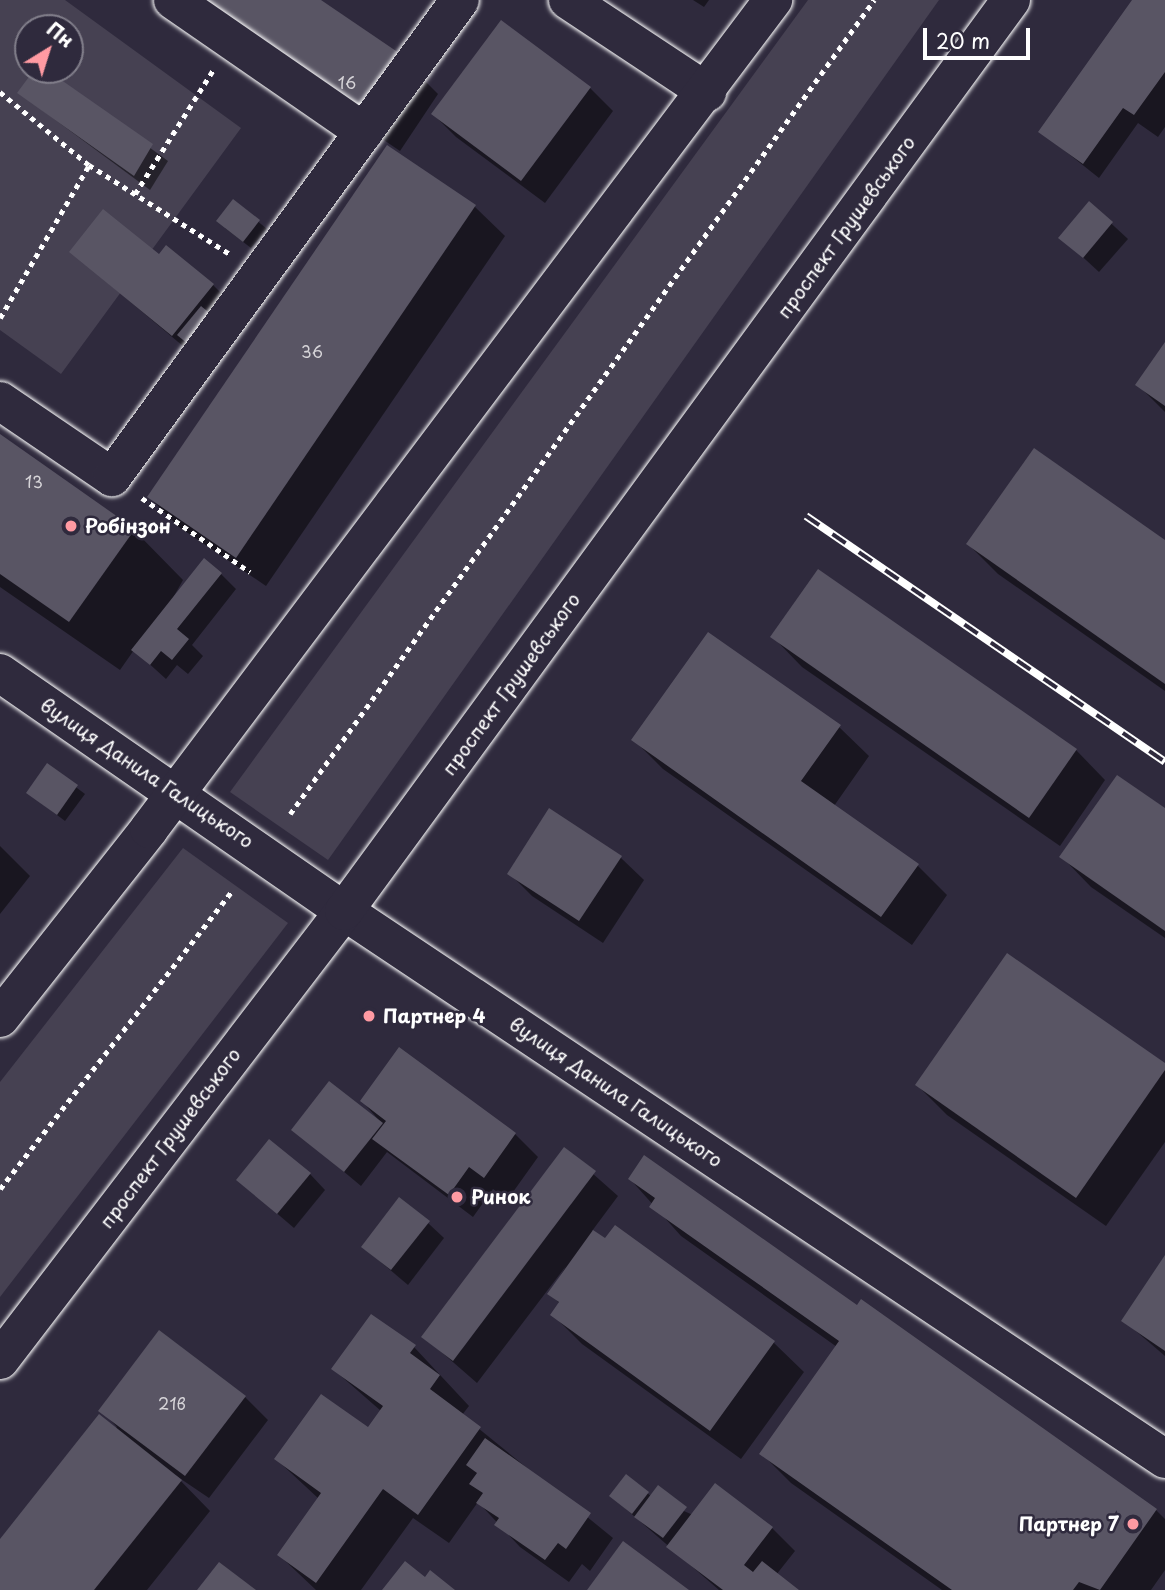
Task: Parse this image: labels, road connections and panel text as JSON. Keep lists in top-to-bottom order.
{
  "streets": {
    "main road": ["проспект Грушевського", "вулиця Данила Галицького"]
  },
  "crossings": [
    ["проспект Грушевського", "вулиця Данила Галицького"]
  ],
  "places": [
    "Робінзон",
    "Партнер 4",
    "Ринок",
    "Партнер 7"
  ],
  "house_numbers": [
    "16",
    "36",
    "13",
    "21в"
  ],
  "scale_bar": "20 m",
  "north": "top right"
}
